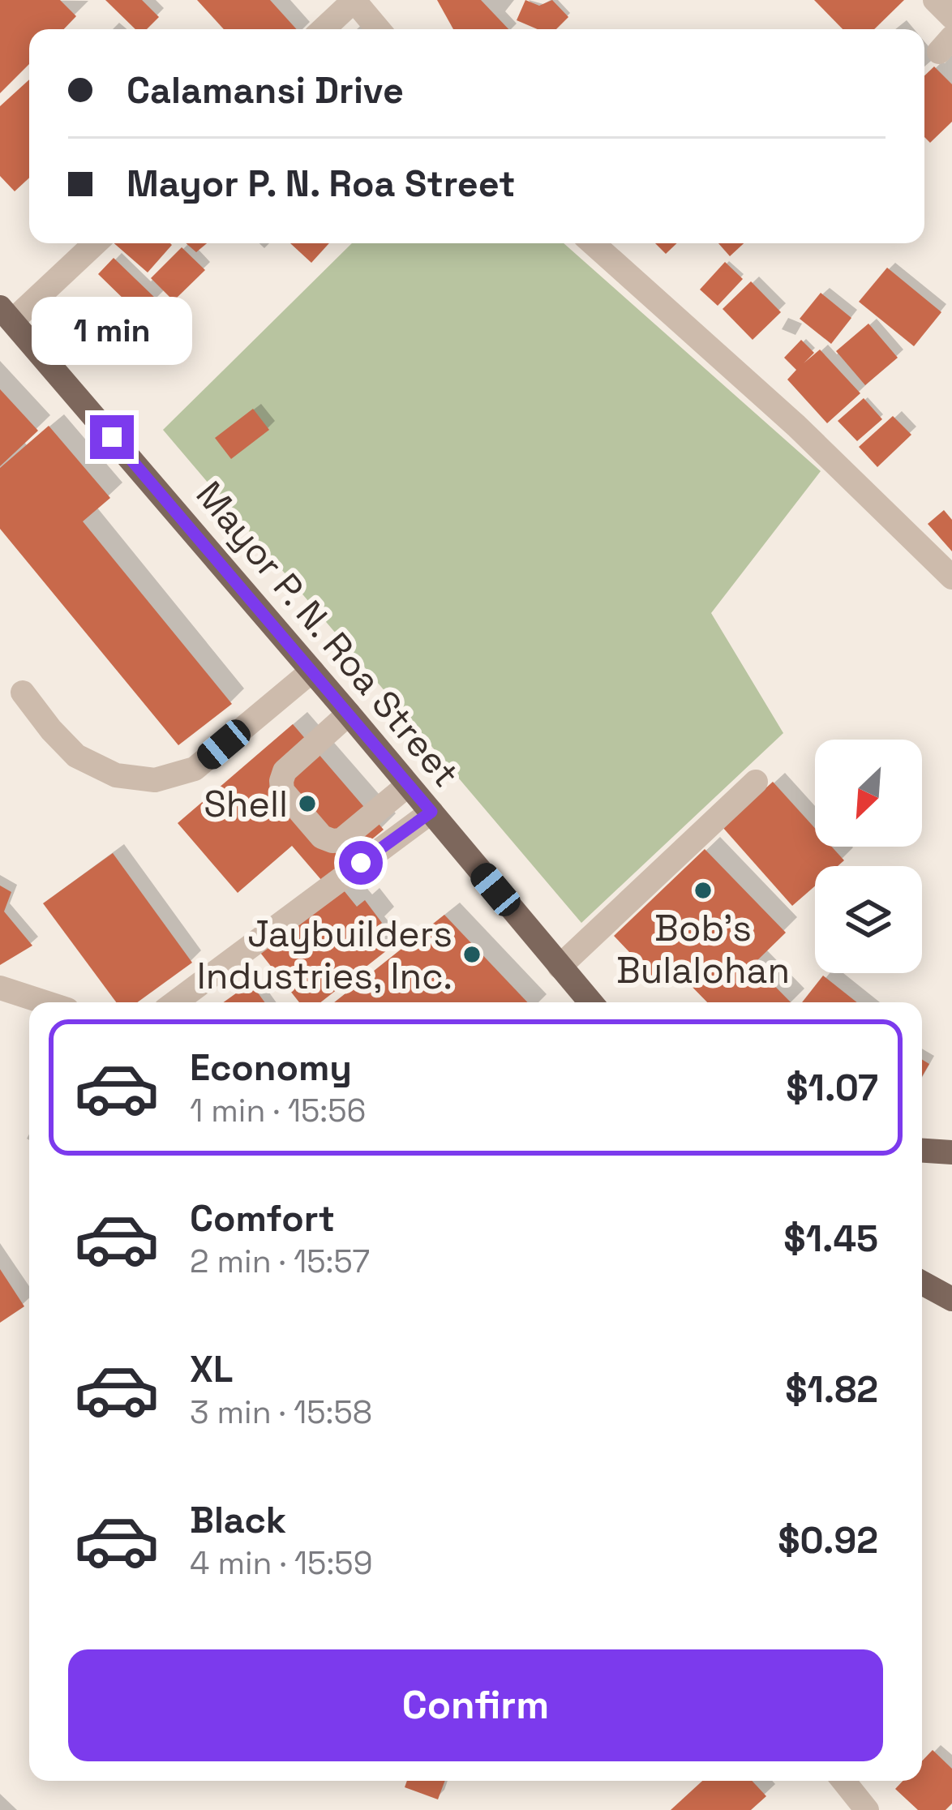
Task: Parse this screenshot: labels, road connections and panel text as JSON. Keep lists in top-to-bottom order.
{
  "streets": {
    "main road": ["Mayor P. N. Roa Street"]
  },
  "places": ["Shell", "Bob's Bulalohan", "Jaybuilders Industries, Inc."],
  "north": "bottom left",
  "page": {
    "banner": ["Calamansi Drive", "Mayor P. N. Roa Street"],
    "bubble": "1 min",
    "list": [
      {
        "name": "Economy",
        "note": "1 min · 15:56",
        "value": "$1.07"
      },
      {
        "name": "Comfort",
        "note": "2 min · 15:57",
        "value": "$1.45"
      },
      {
        "name": "XL",
        "note": "3 min · 15:58",
        "value": "$1.82"
      },
      {
        "name": "Black",
        "note": "4 min · 15:59",
        "value": "$0.92"
      }
    ],
    "buttons": "Confirm"
  }
}
